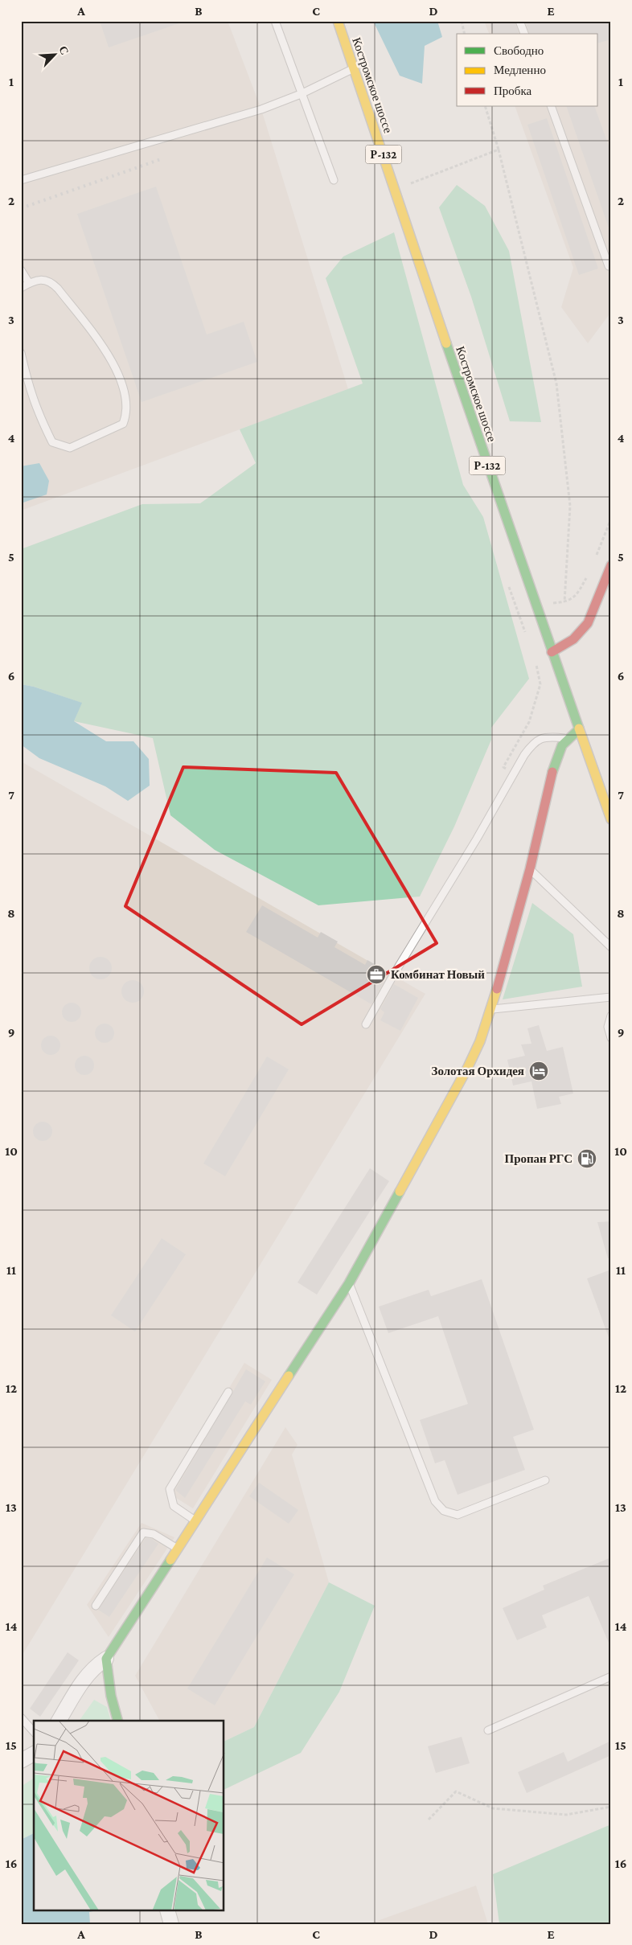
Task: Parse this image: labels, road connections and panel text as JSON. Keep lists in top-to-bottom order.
{
  "streets": {
    "main road": ["Костромское шоссе", "Р-132"]
  },
  "places": {
    "office": ["Комбинат Новый"],
    "hotel": ["Золотая Орхидея"],
    "fuel station": ["Пропан РГС"]
  },
  "legend": ["Свободно", "Медленно", "Пробка"],
  "north": "top right",
  "grid": {
    "columns": [
      "A",
      "B",
      "C",
      "D",
      "E"
    ],
    "rows": [
      "1",
      "2",
      "3",
      "4",
      "5",
      "6",
      "7",
      "8",
      "9",
      "10",
      "11",
      "12",
      "13",
      "14",
      "15",
      "16"
    ]
  }
}
